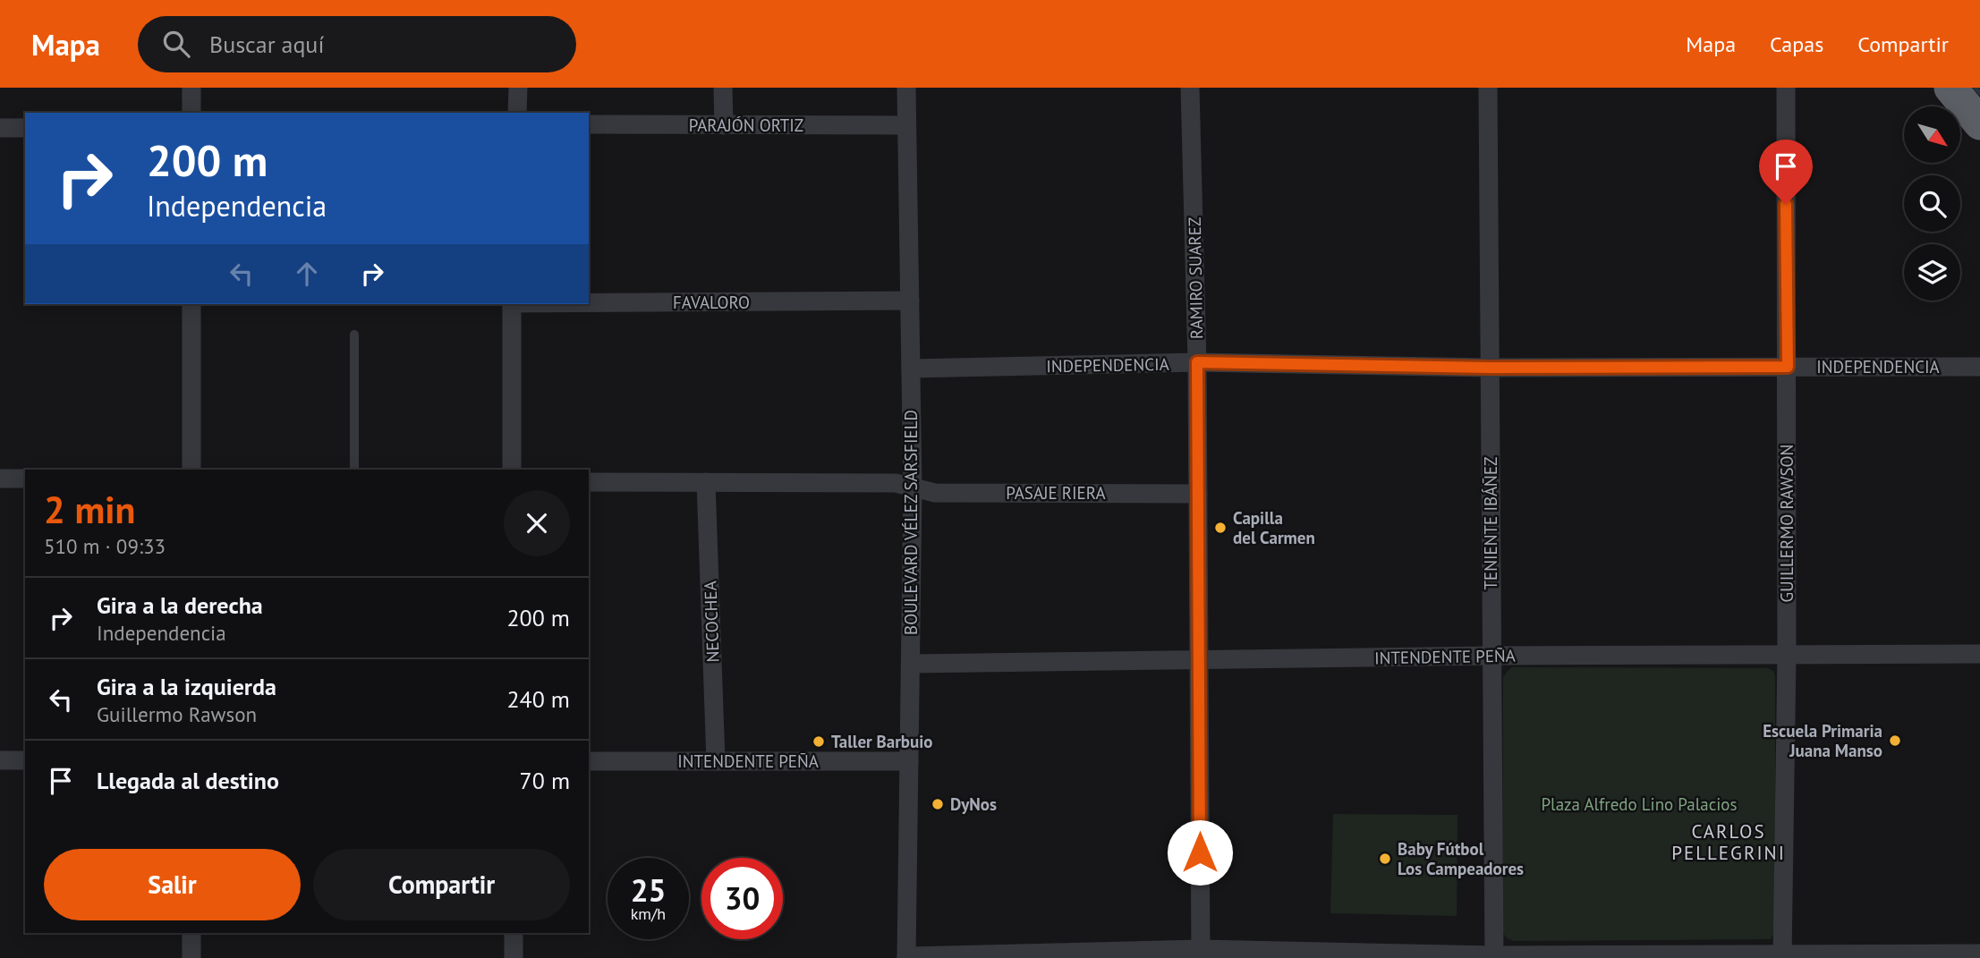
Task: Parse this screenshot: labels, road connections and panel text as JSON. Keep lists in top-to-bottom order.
{
  "streets": {
    "street": [
      "PARAJÓN ORTIZ",
      "RAMIRO SUAREZ",
      "FAVALORO",
      "INDEPENDENCIA",
      "PASAJE RIERA",
      "BOULEVARD VÉLEZ SARSFIELD",
      "TENIENTE IBÁÑEZ",
      "GUILLERMO RAWSON",
      "NECOCHEA",
      "INTENDENTE PEÑA"
    ]
  },
  "crossings": [
    ["PARAJÓN ORTIZ", "BOULEVARD VÉLEZ SARSFIELD"],
    ["RAMIRO SUAREZ", "INDEPENDENCIA"],
    ["RAMIRO SUAREZ", "PASAJE RIERA"],
    ["RAMIRO SUAREZ", "INTENDENTE PEÑA"],
    ["FAVALORO", "BOULEVARD VÉLEZ SARSFIELD"],
    ["INDEPENDENCIA", "BOULEVARD VÉLEZ SARSFIELD"],
    ["INDEPENDENCIA", "TENIENTE IBÁÑEZ"],
    ["INDEPENDENCIA", "GUILLERMO RAWSON"],
    ["PASAJE RIERA", "BOULEVARD VÉLEZ SARSFIELD"],
    ["BOULEVARD VÉLEZ SARSFIELD", "INTENDENTE PEÑA"],
    ["TENIENTE IBÁÑEZ", "INTENDENTE PEÑA"],
    ["GUILLERMO RAWSON", "INTENDENTE PEÑA"],
    ["NECOCHEA", "INTENDENTE PEÑA"]
  ],
  "districts": ["CARLOS PELLEGRINI"],
  "parks": ["Plaza Alfredo Lino Palacios"],
  "places": [
    "Capilla del Carmen",
    "Escuela Primaria Juana Manso",
    "Taller Barbuio",
    "DyNos",
    "Baby Fútbol Los Campeadores"
  ],
  "north": "bottom right",
  "page": {
    "header": "Mapa",
    "search": "Buscar aquí",
    "nav": ["Mapa", "Capas", "Compartir"],
    "turn": ["200 m", "Independencia"],
    "heading": ["2 min", "510 m · 09:33"],
    "list": [
      {
        "name": "Gira a la derecha",
        "note": "Independencia",
        "value": "200 m"
      },
      {
        "name": "Gira a la izquierda",
        "note": "Guillermo Rawson",
        "value": "240 m"
      },
      {
        "name": "Llegada al destino",
        "value": "70 m"
      }
    ],
    "buttons": ["Salir", "Compartir"],
    "speed": "25 km/h",
    "limit": "30"
  }
}
